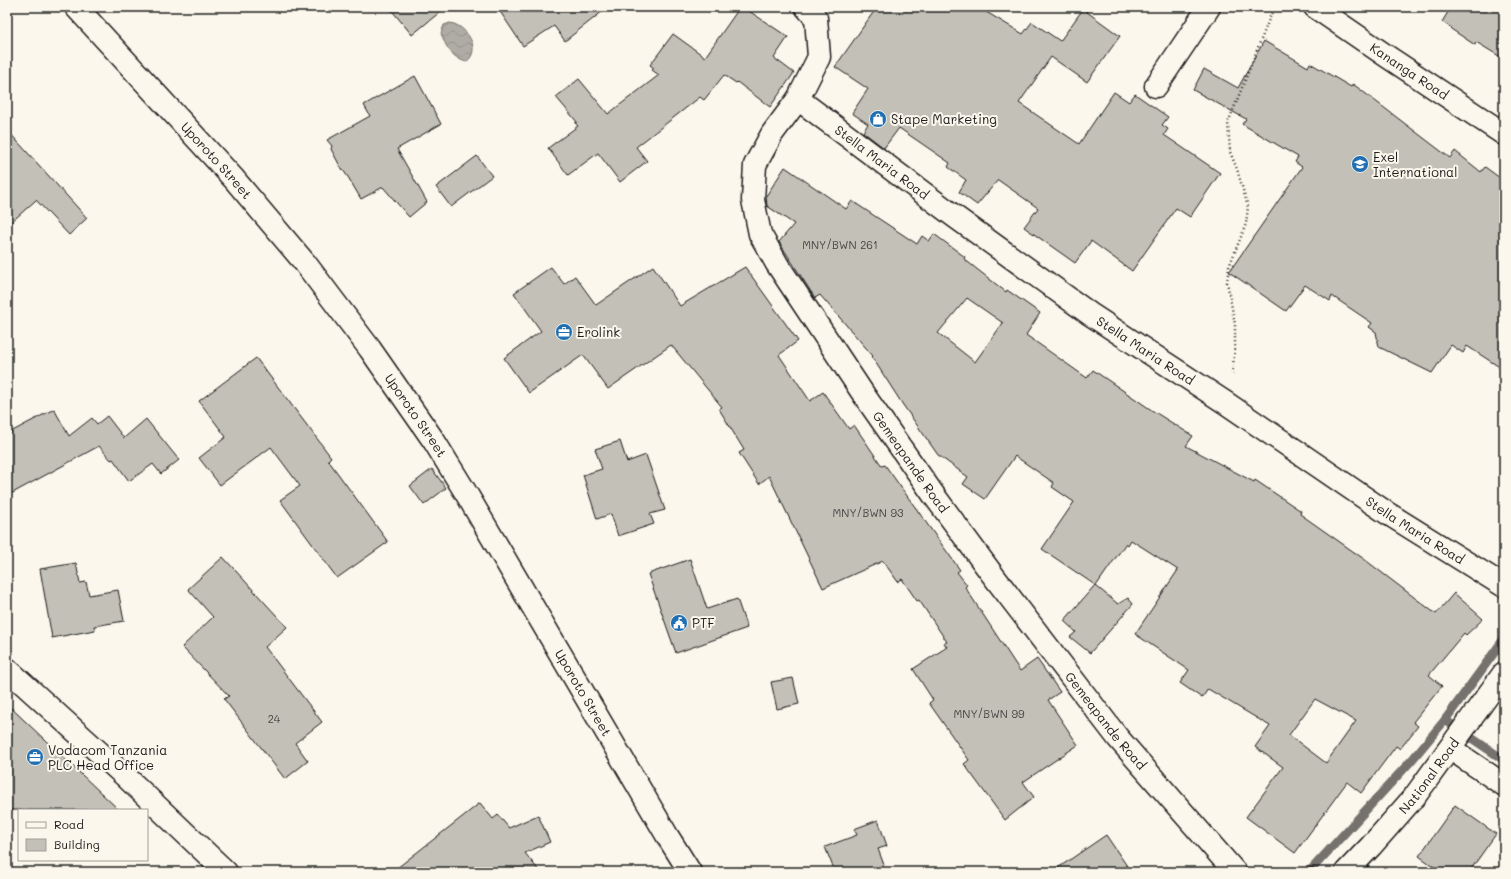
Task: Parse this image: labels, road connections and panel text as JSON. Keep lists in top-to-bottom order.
{
  "streets": {
    "street": [
      "Kananga Road",
      "Uporoto Street",
      "Stella Maria Road",
      "Gemeapande Road",
      "National Road"
    ]
  },
  "crossings": [
    ["Stella Maria Road", "Gemeapande Road"]
  ],
  "places": {
    "shop": ["Stape Marketing"],
    "school or university": ["Exel International"],
    "office": ["Erolink", "Vodacom Tanzania PLC Head Office"],
    "public building": ["PTF"]
  },
  "house_numbers": [
    "MNY/BWN 261",
    "MNY/BWN 93",
    "MNY/BWN 99",
    "24"
  ],
  "legend": ["Road", "Building"]
}
